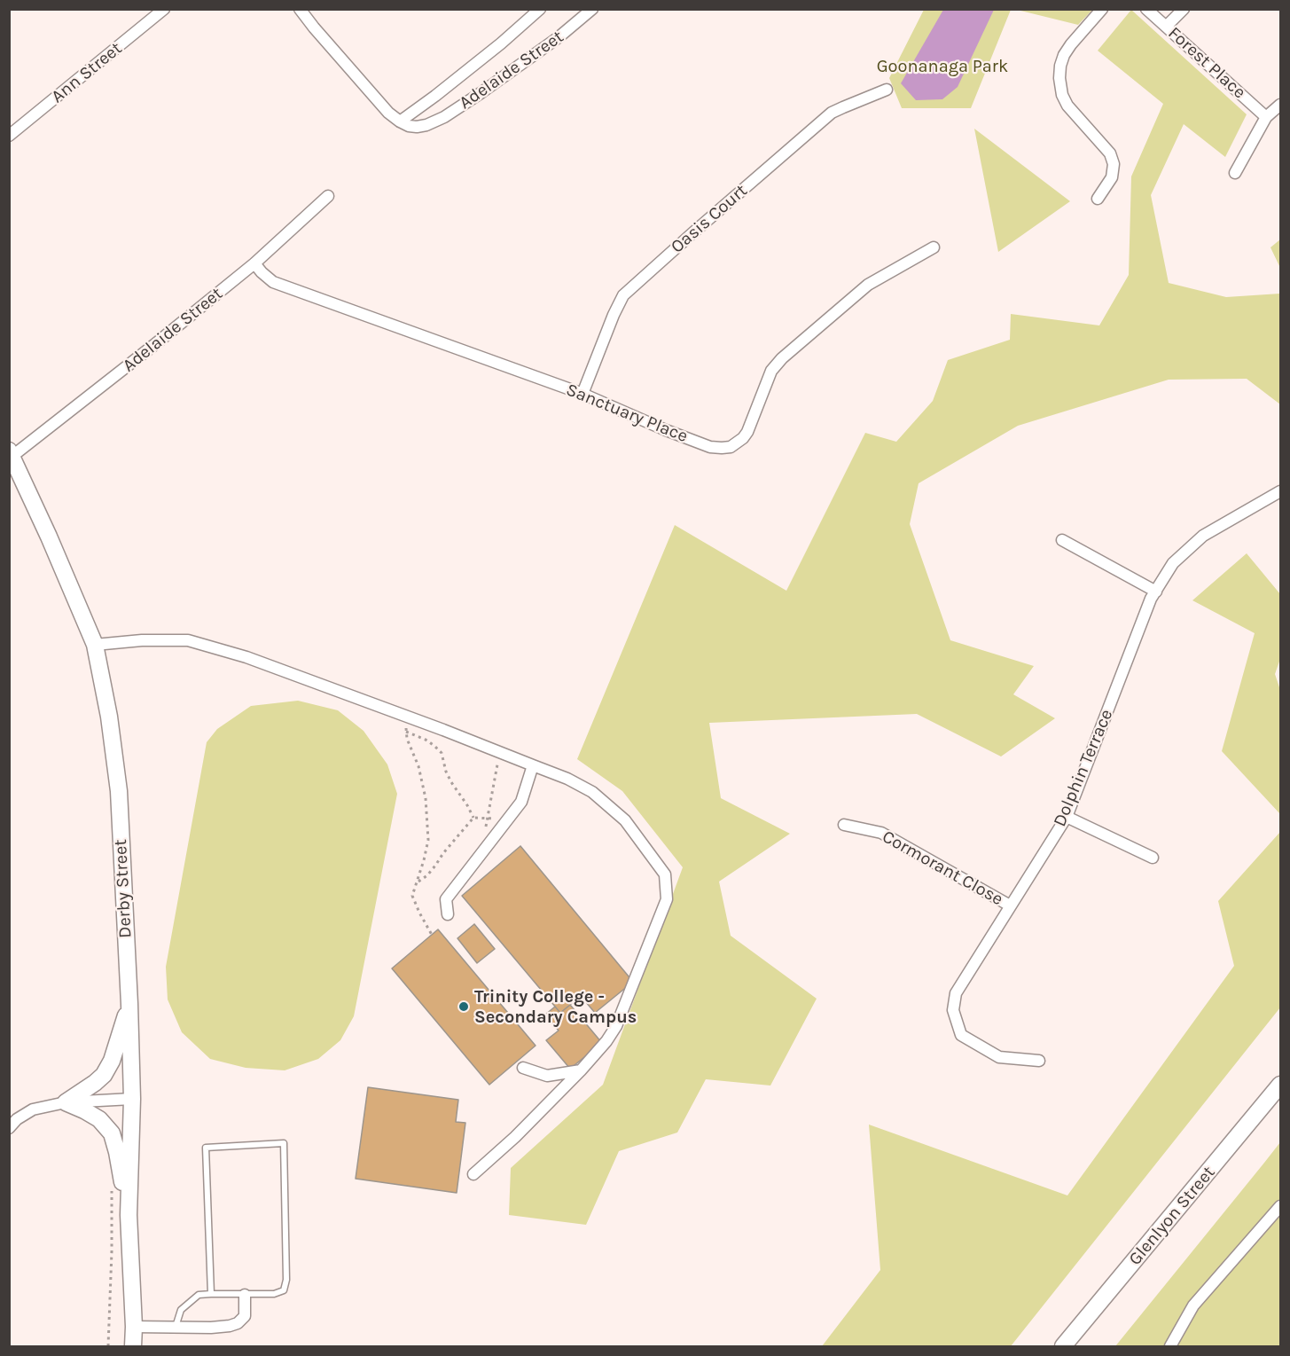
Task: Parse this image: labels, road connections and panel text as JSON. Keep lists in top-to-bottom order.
{
  "streets": {
    "main road": ["Derby Street", "Glenlyon Street"],
    "street": [
      "Forest Place",
      "Adelaide Street",
      "Ann Street",
      "Oasis Court",
      "Sanctuary Place",
      "Dolphin Terrace",
      "Cormorant Close"
    ]
  },
  "crossings": [
    ["Adelaide Street", "Sanctuary Place"],
    ["Adelaide Street", "Derby Street"],
    ["Oasis Court", "Sanctuary Place"],
    ["Dolphin Terrace", "Cormorant Close"]
  ],
  "parks": ["Goonanaga Park"],
  "places": ["Trinity College - Secondary Campus"]
}
